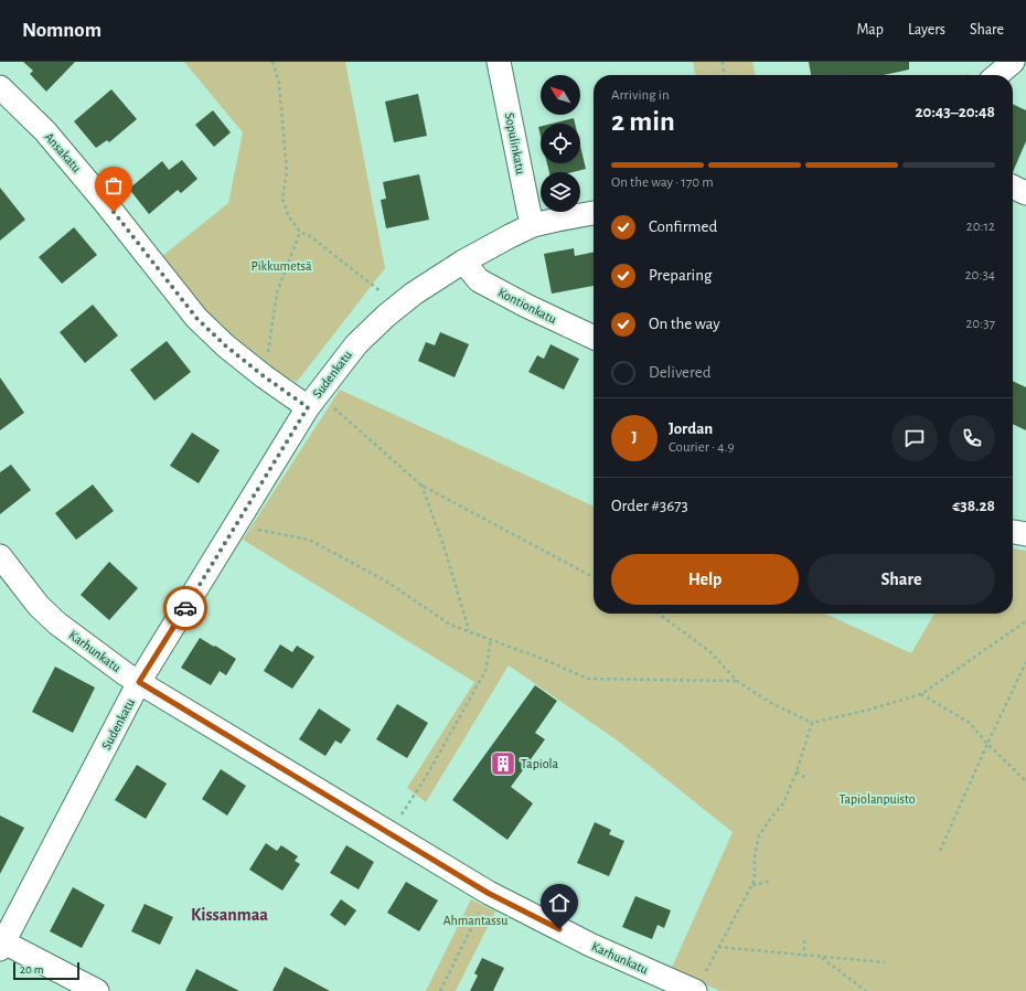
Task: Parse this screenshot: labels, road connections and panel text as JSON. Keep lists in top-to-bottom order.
{
  "streets": {
    "street": [
      "Sopulinkatu",
      "Ansakatu",
      "Kontionkatu",
      "Sudenkatu",
      "Karhunkatu"
    ]
  },
  "crossings": [
    ["Sopulinkatu", "Sudenkatu"],
    ["Ansakatu", "Sudenkatu"],
    ["Kontionkatu", "Sudenkatu"],
    ["Sudenkatu", "Karhunkatu"]
  ],
  "districts": ["Kissanmaa"],
  "parks": ["Pikkumetsä", "Tapiolanpuisto", "Ahmantassu"],
  "places": {
    "building": ["Tapiola"]
  },
  "scale_bar": "20 m",
  "north": "top left",
  "page": {
    "header": "Nomnom",
    "nav": ["Map", "Layers", "Share"],
    "heading": ["2 min", "Arriving in", "20:43–20:48"],
    "panel": [
      "Jordan",
      "Courier · 4.9",
      "Order #3673",
      "€38.28"
    ],
    "bar": "On the way · 170 m",
    "list": [
      ["Confirmed", "20:12"],
      ["Preparing", "20:34"],
      ["On the way", "20:37"],
      "Delivered"
    ],
    "round": "J",
    "buttons": ["Help", "Share"],
    "scale": "20 m"
  }
}
